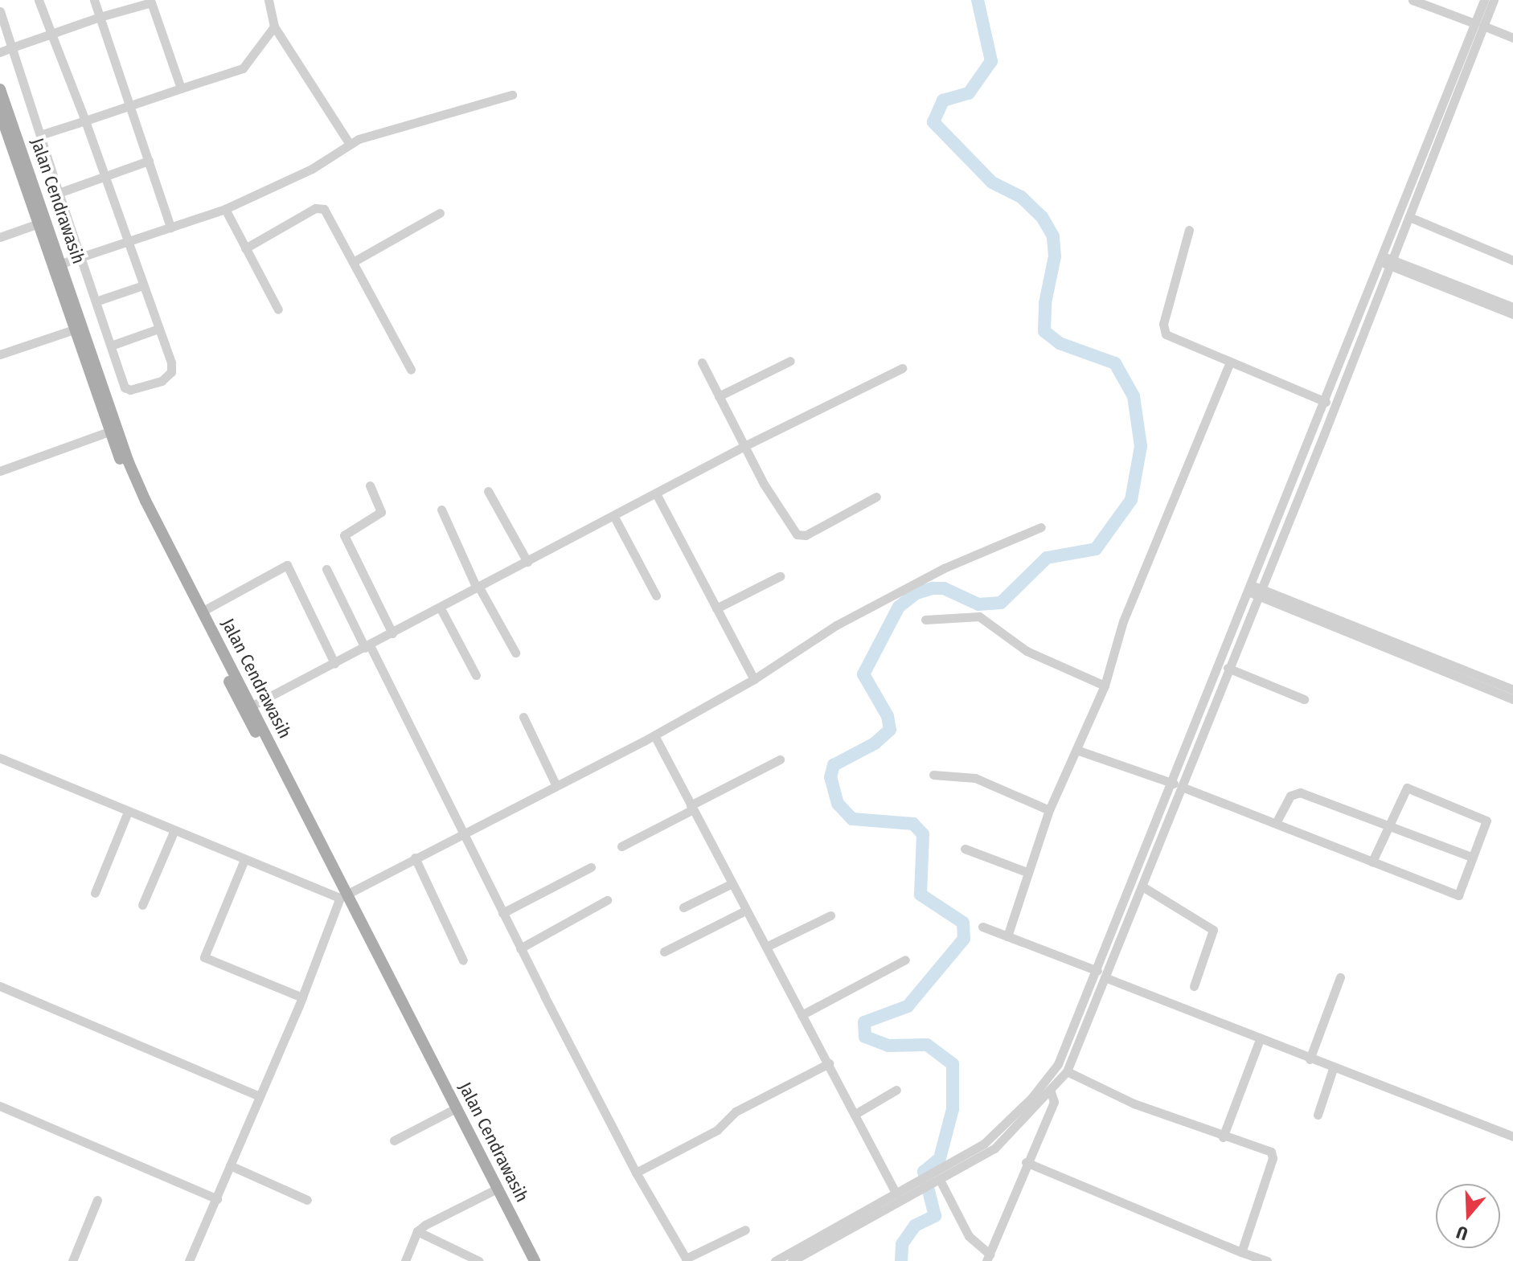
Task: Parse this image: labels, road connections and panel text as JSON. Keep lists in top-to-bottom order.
{
  "streets": {
    "main road": ["Jalan Cendrawasih"]
  },
  "north": "bottom"
}
